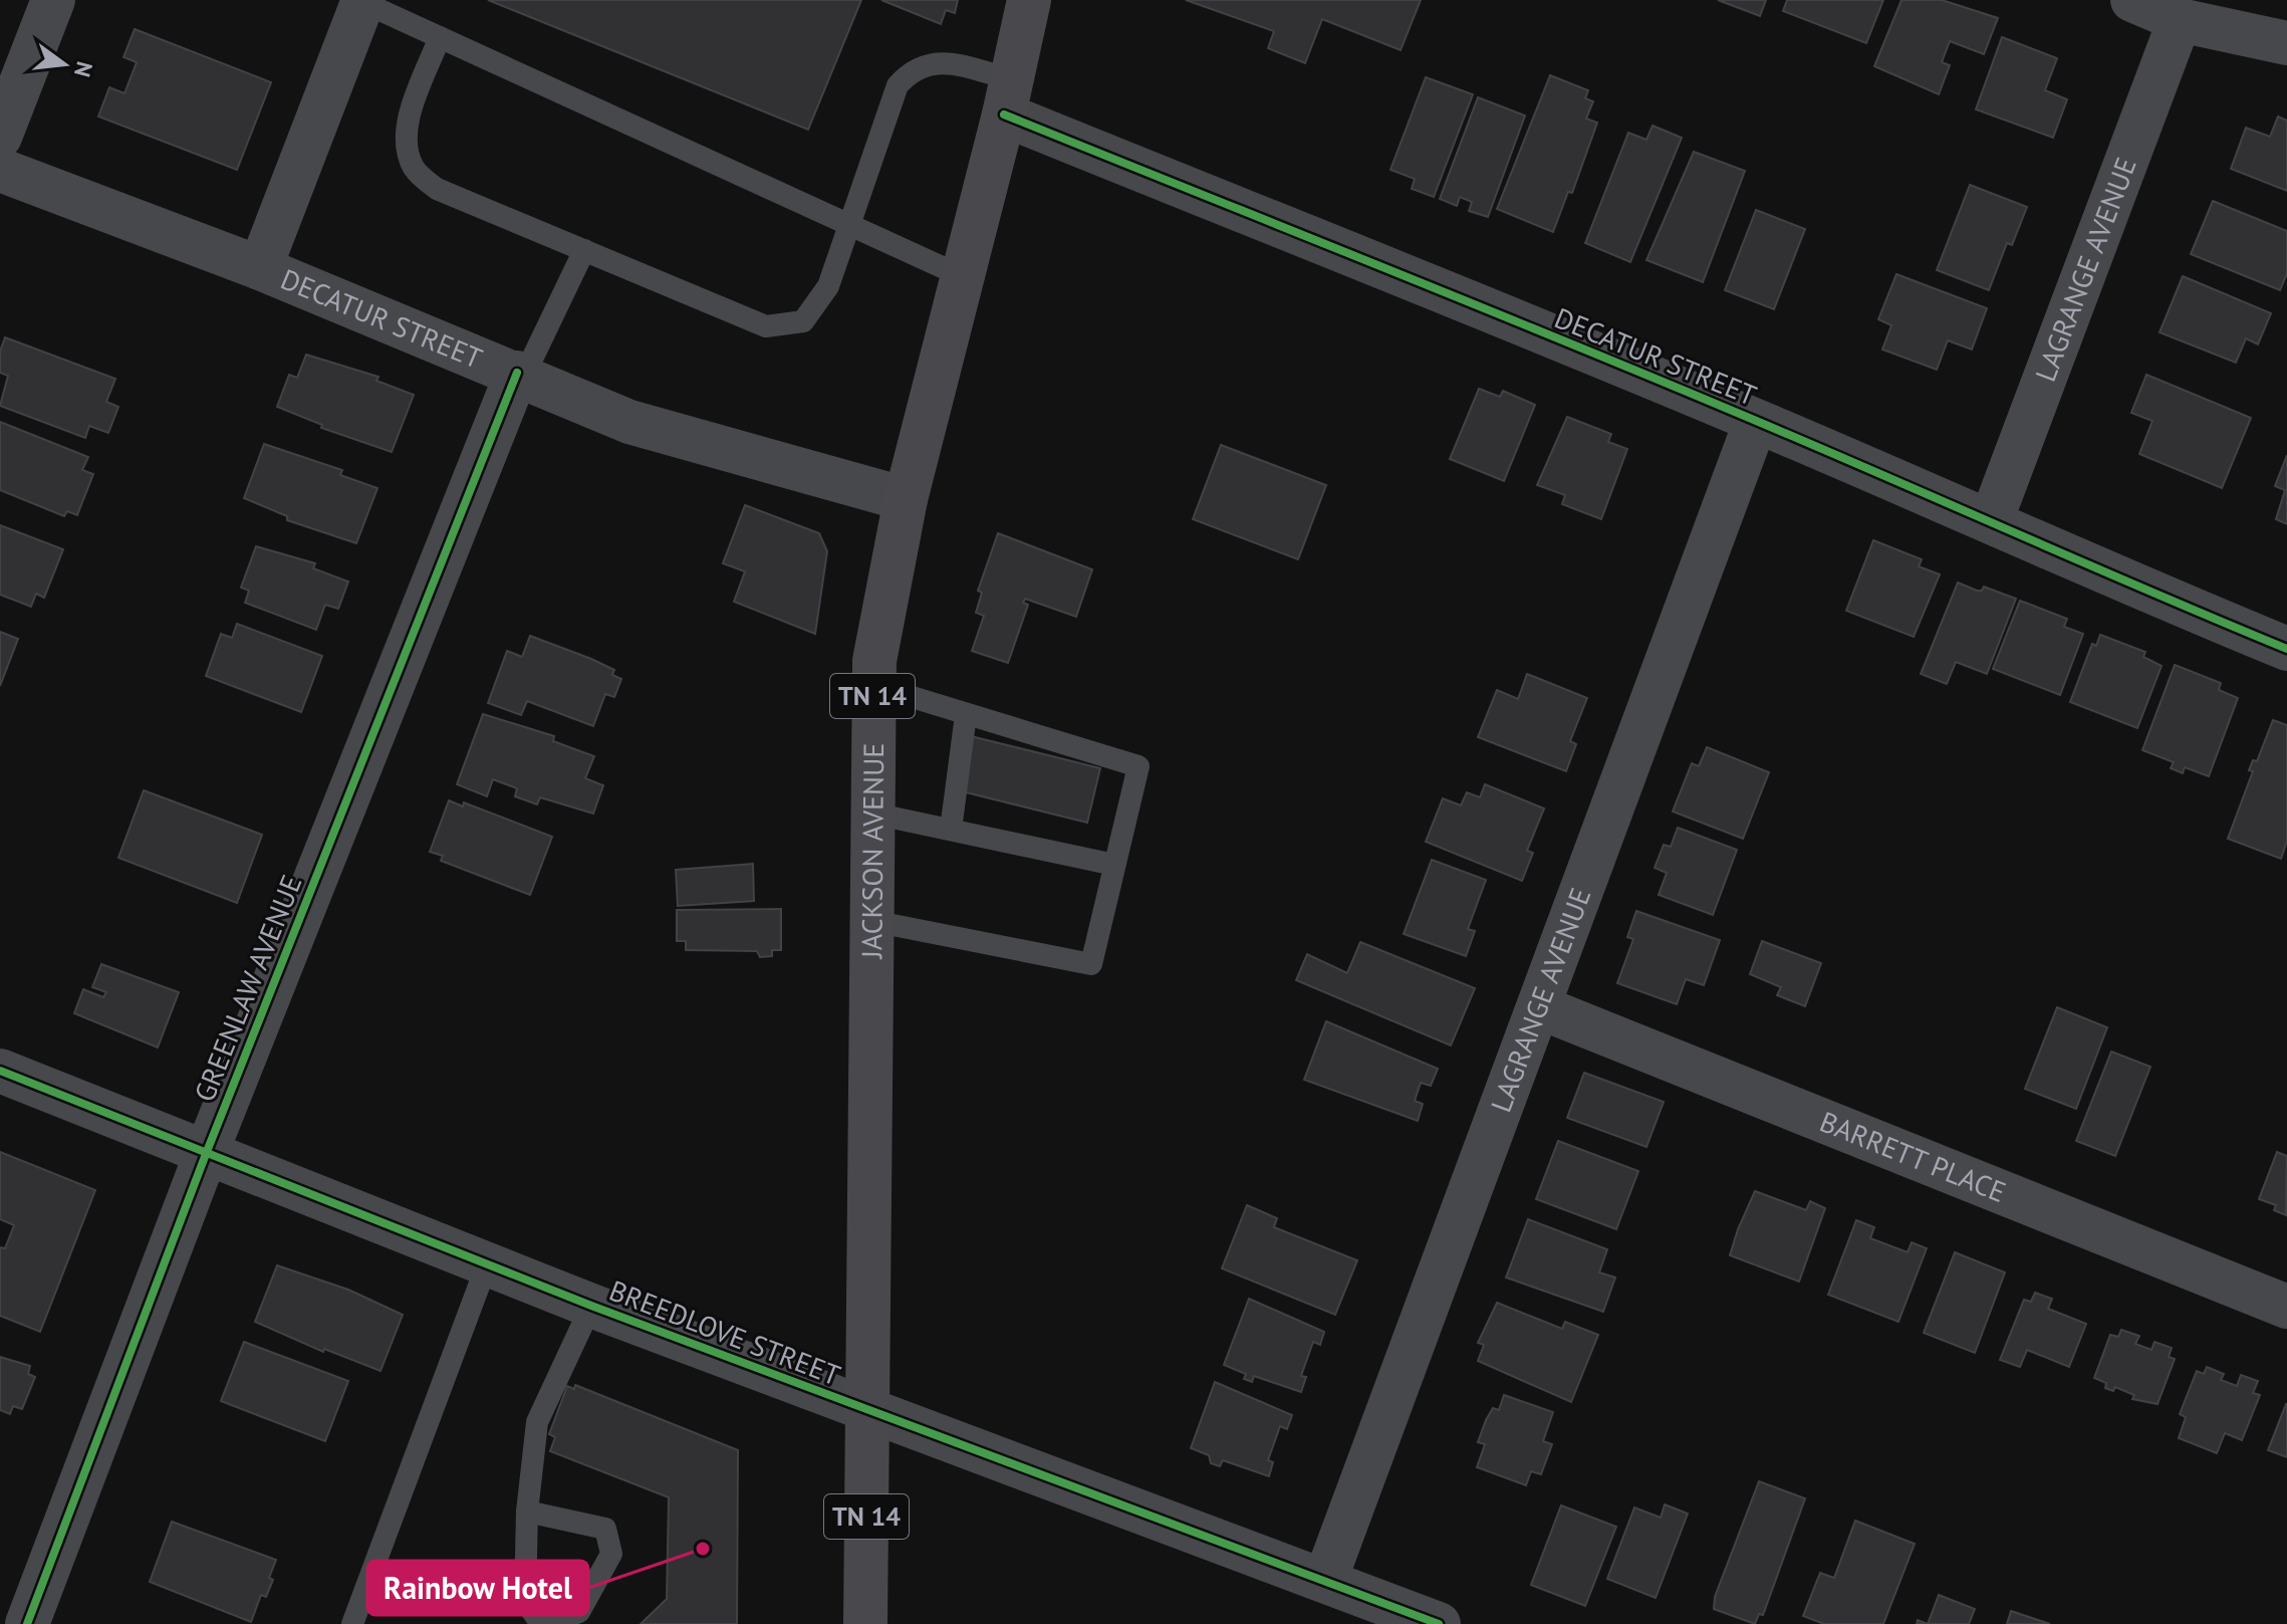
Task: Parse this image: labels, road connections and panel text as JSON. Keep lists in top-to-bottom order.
{
  "streets": {
    "main road": ["TN 14", "JACKSON AVENUE"],
    "street": [
      "LAGRANGE AVENUE",
      "DECATUR STREET",
      "GREENLAW AVENUE",
      "BARRETT PLACE",
      "BREEDLOVE STREET"
    ]
  },
  "crossings": [
    ["LAGRANGE AVENUE", "DECATUR STREET"],
    ["LAGRANGE AVENUE", "BARRETT PLACE"],
    ["LAGRANGE AVENUE", "BREEDLOVE STREET"],
    ["DECATUR STREET", "JACKSON AVENUE"],
    ["DECATUR STREET", "GREENLAW AVENUE"],
    ["JACKSON AVENUE", "BREEDLOVE STREET"],
    ["GREENLAW AVENUE", "BREEDLOVE STREET"]
  ],
  "places": ["Rainbow Hotel"],
  "north": "right"
}
